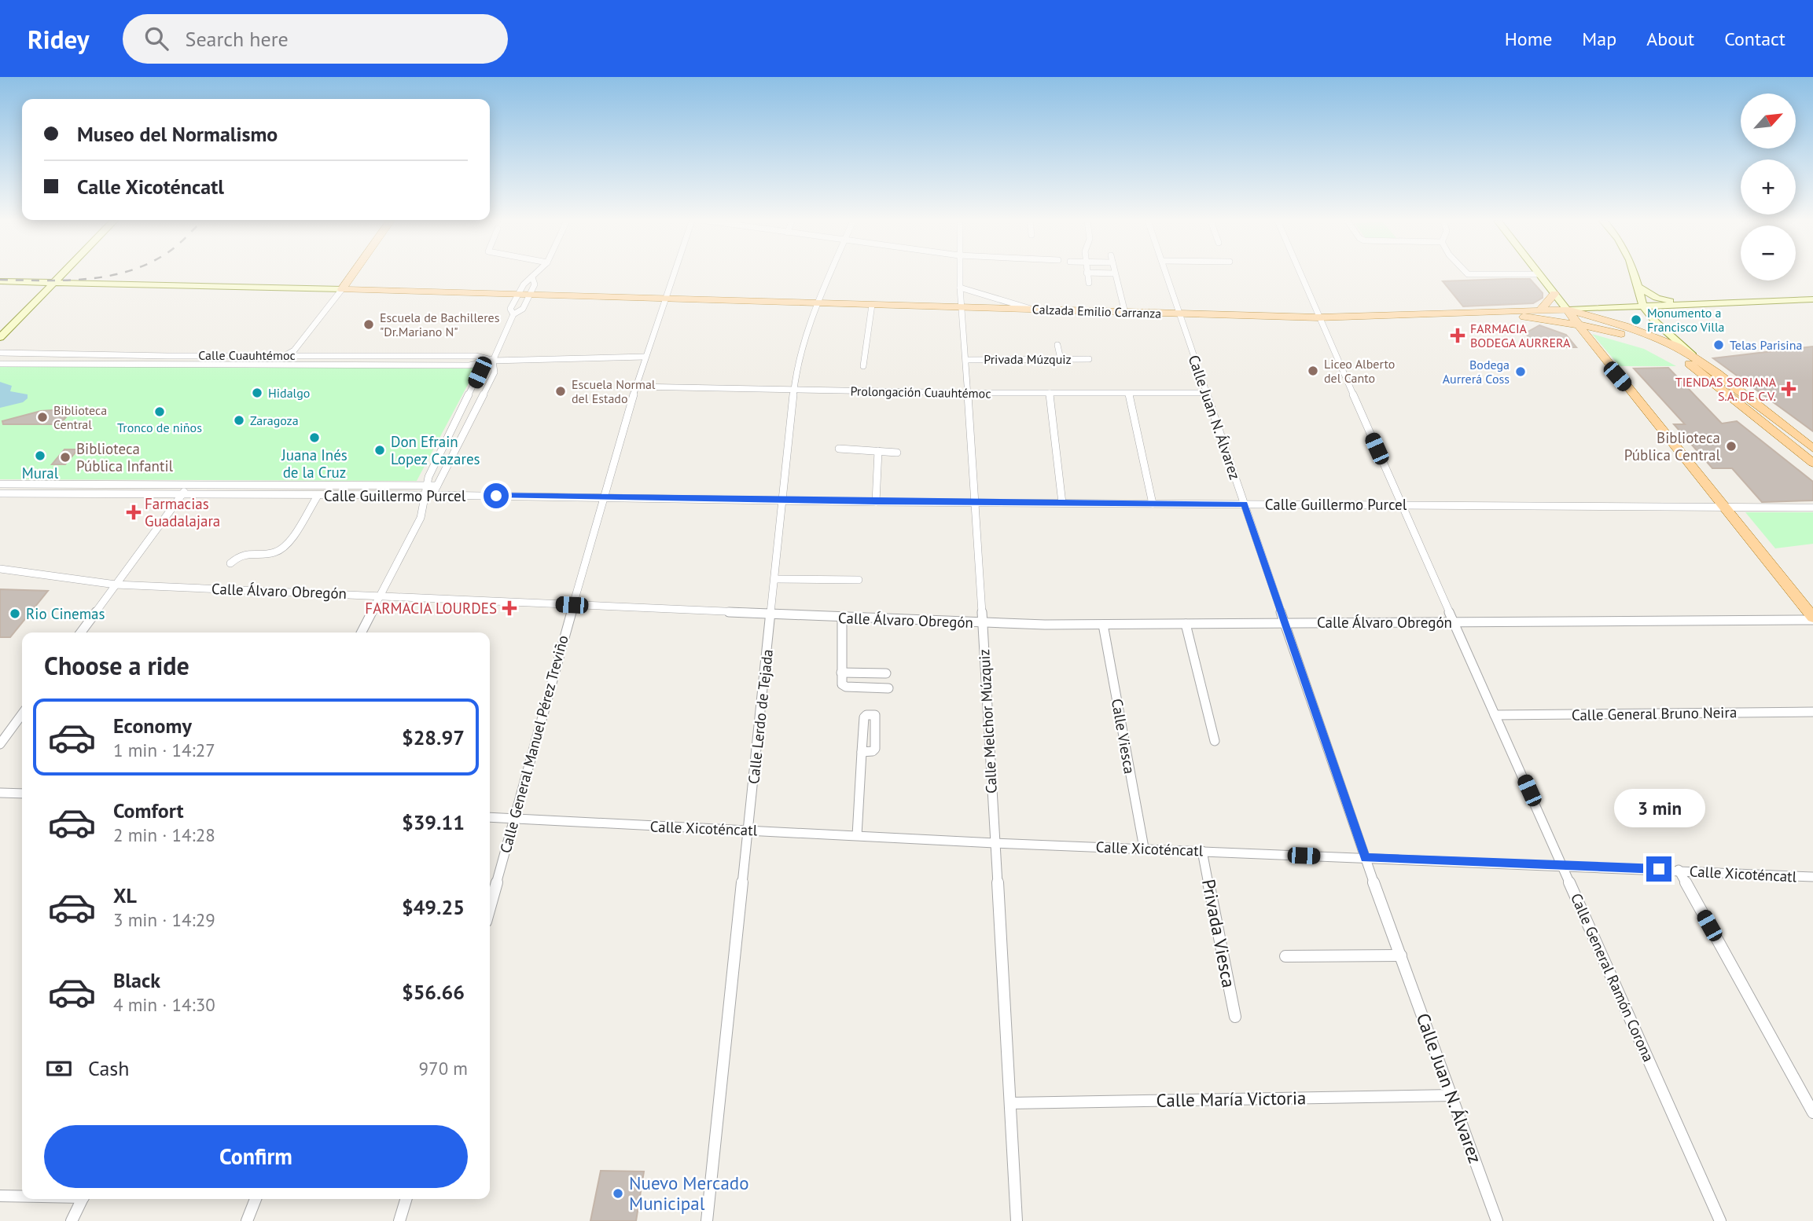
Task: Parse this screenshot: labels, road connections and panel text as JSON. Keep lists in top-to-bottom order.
{
  "streets": {
    "main road": ["Calzada Emilio Carranza"],
    "street": [
      "Calle Cuauhtémoc",
      "Privada Múzquiz",
      "Prolongación Cuauhtémoc",
      "Calle Juan N. Álvarez",
      "Calle Guillermo Purcel",
      "Calle Álvaro Obregón",
      "Calle General Bruno Neira",
      "Calle Lerdo de Tejada",
      "Calle Melchor Múzquiz",
      "Calle Viesca",
      "Calle General Manuel Pérez Treviño",
      "Calle Xicoténcatl",
      "Privada Viesca",
      "Calle General Ramón Corona",
      "Calle María Victoria"
    ]
  },
  "crossings": [
    ["Calzada Emilio Carranza", "Calle Juan N. Álvarez"],
    ["Calzada Emilio Carranza", "Calle Lerdo de Tejada"],
    ["Calzada Emilio Carranza", "Calle Melchor Múzquiz"],
    ["Calzada Emilio Carranza", "Calle General Manuel Pérez Treviño"],
    ["Calzada Emilio Carranza", "Calle General Ramón Corona"],
    ["Calle Cuauhtémoc", "Calle General Manuel Pérez Treviño"],
    ["Privada Múzquiz", "Calle Melchor Múzquiz"],
    ["Prolongación Cuauhtémoc", "Calle Juan N. Álvarez"],
    ["Prolongación Cuauhtémoc", "Calle Lerdo de Tejada"],
    ["Prolongación Cuauhtémoc", "Calle Melchor Múzquiz"],
    ["Prolongación Cuauhtémoc", "Calle General Manuel Pérez Treviño"],
    ["Calle Juan N. Álvarez", "Calle Guillermo Purcel"],
    ["Calle Juan N. Álvarez", "Calle Álvaro Obregón"],
    ["Calle Juan N. Álvarez", "Calle Xicoténcatl"],
    ["Calle Juan N. Álvarez", "Calle María Victoria"],
    ["Calle Guillermo Purcel", "Calle Lerdo de Tejada"],
    ["Calle Guillermo Purcel", "Calle Melchor Múzquiz"],
    ["Calle Guillermo Purcel", "Calle General Manuel Pérez Treviño"],
    ["Calle Guillermo Purcel", "Calle General Ramón Corona"],
    ["Calle Álvaro Obregón", "Calle Lerdo de Tejada"],
    ["Calle Álvaro Obregón", "Calle Melchor Múzquiz"],
    ["Calle Álvaro Obregón", "Calle Viesca"],
    ["Calle Álvaro Obregón", "Calle General Manuel Pérez Treviño"],
    ["Calle Álvaro Obregón", "Calle General Ramón Corona"],
    ["Calle General Bruno Neira", "Calle General Ramón Corona"],
    ["Calle Lerdo de Tejada", "Calle Xicoténcatl"],
    ["Calle Melchor Múzquiz", "Calle Xicoténcatl"],
    ["Calle Melchor Múzquiz", "Calle María Victoria"],
    ["Calle Viesca", "Calle Xicoténcatl"],
    ["Calle General Manuel Pérez Treviño", "Calle Xicoténcatl"],
    ["Calle Xicoténcatl", "Privada Viesca"],
    ["Calle Xicoténcatl", "Calle General Ramón Corona"]
  ],
  "places": {
    "other": [
      "Monumento a Francisco Villa",
      "Escuela de Bachilleres \"Dr.Mariano N\"",
      "Telas Parisina",
      "Liceo Alberto del Canto",
      "Bodega Aurrerá Coss",
      "Escuela Normal del Estado",
      "Hidalgo",
      "Tronco de niños",
      "Biblioteca Central",
      "Zaragoza",
      "Juana Inés de la Cruz",
      "Biblioteca Pública Central",
      "Don Efrain Lopez Cazares",
      "Mural",
      "Biblioteca Pública Infantil",
      "Rio Cinemas",
      "Nuevo Mercado Municipal"
    ],
    "health": [
      "FARMACIA BODEGA AURRERA",
      "TIENDAS SORIANA S.A. DE C.V.",
      "Farmacias Guadalajara",
      "FARMACIA LOURDES"
    ]
  },
  "north": "top right",
  "page": {
    "header": "Ridey",
    "search": "Search here",
    "nav": [
      "Home",
      "Map",
      "About",
      "Contact"
    ],
    "map_buttons": ["+", "−"],
    "banner": ["Museo del Normalismo", "Calle Xicoténcatl"],
    "heading": "Choose a ride",
    "list": [
      {
        "name": "Economy",
        "note": "1 min · 14:27",
        "value": "$28.97"
      },
      {
        "name": "Comfort",
        "note": "2 min · 14:28",
        "value": "$39.11"
      },
      {
        "name": "XL",
        "note": "3 min · 14:29",
        "value": "$49.25"
      },
      {
        "name": "Black",
        "note": "4 min · 14:30",
        "value": "$56.66"
      }
    ],
    "bubble": "3 min",
    "pay": ["Cash", "970 m"],
    "buttons": "Confirm"
  }
}
